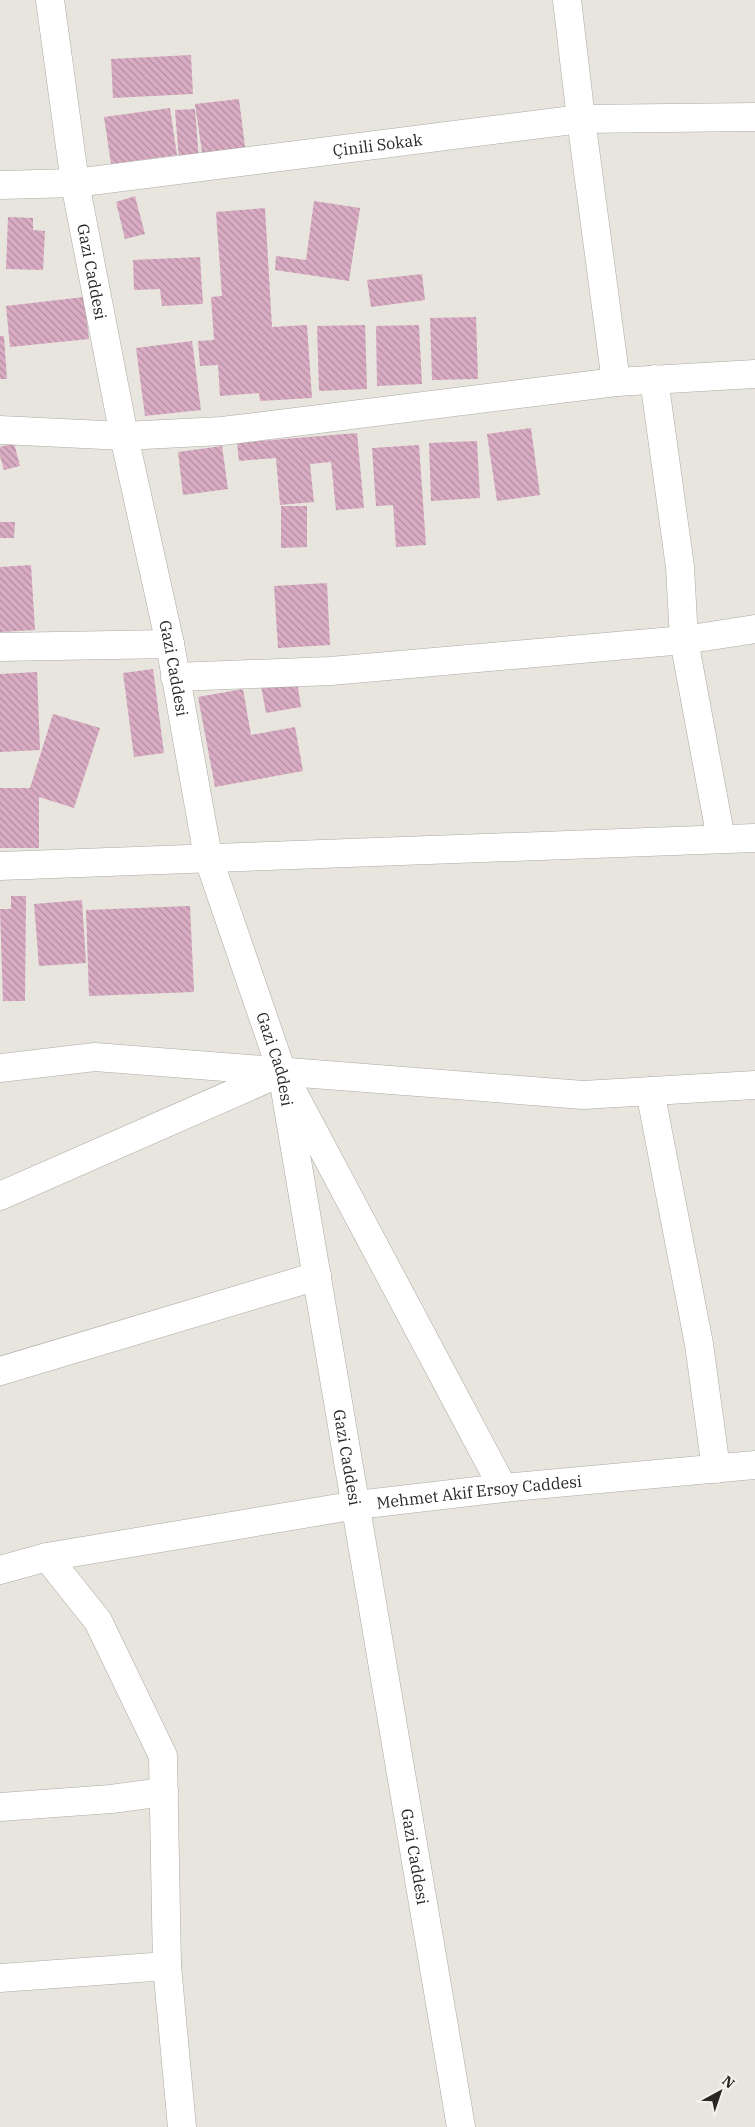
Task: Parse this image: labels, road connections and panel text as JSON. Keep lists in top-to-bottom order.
{
  "streets": {
    "street": ["Çinili Sokak", "Gazi Caddesi", "Mehmet Akif Ersoy Caddesi"]
  },
  "crossings": [
    ["Çinili Sokak", "Gazi Caddesi"],
    ["Gazi Caddesi", "Mehmet Akif Ersoy Caddesi"]
  ],
  "north": "top right"
}
